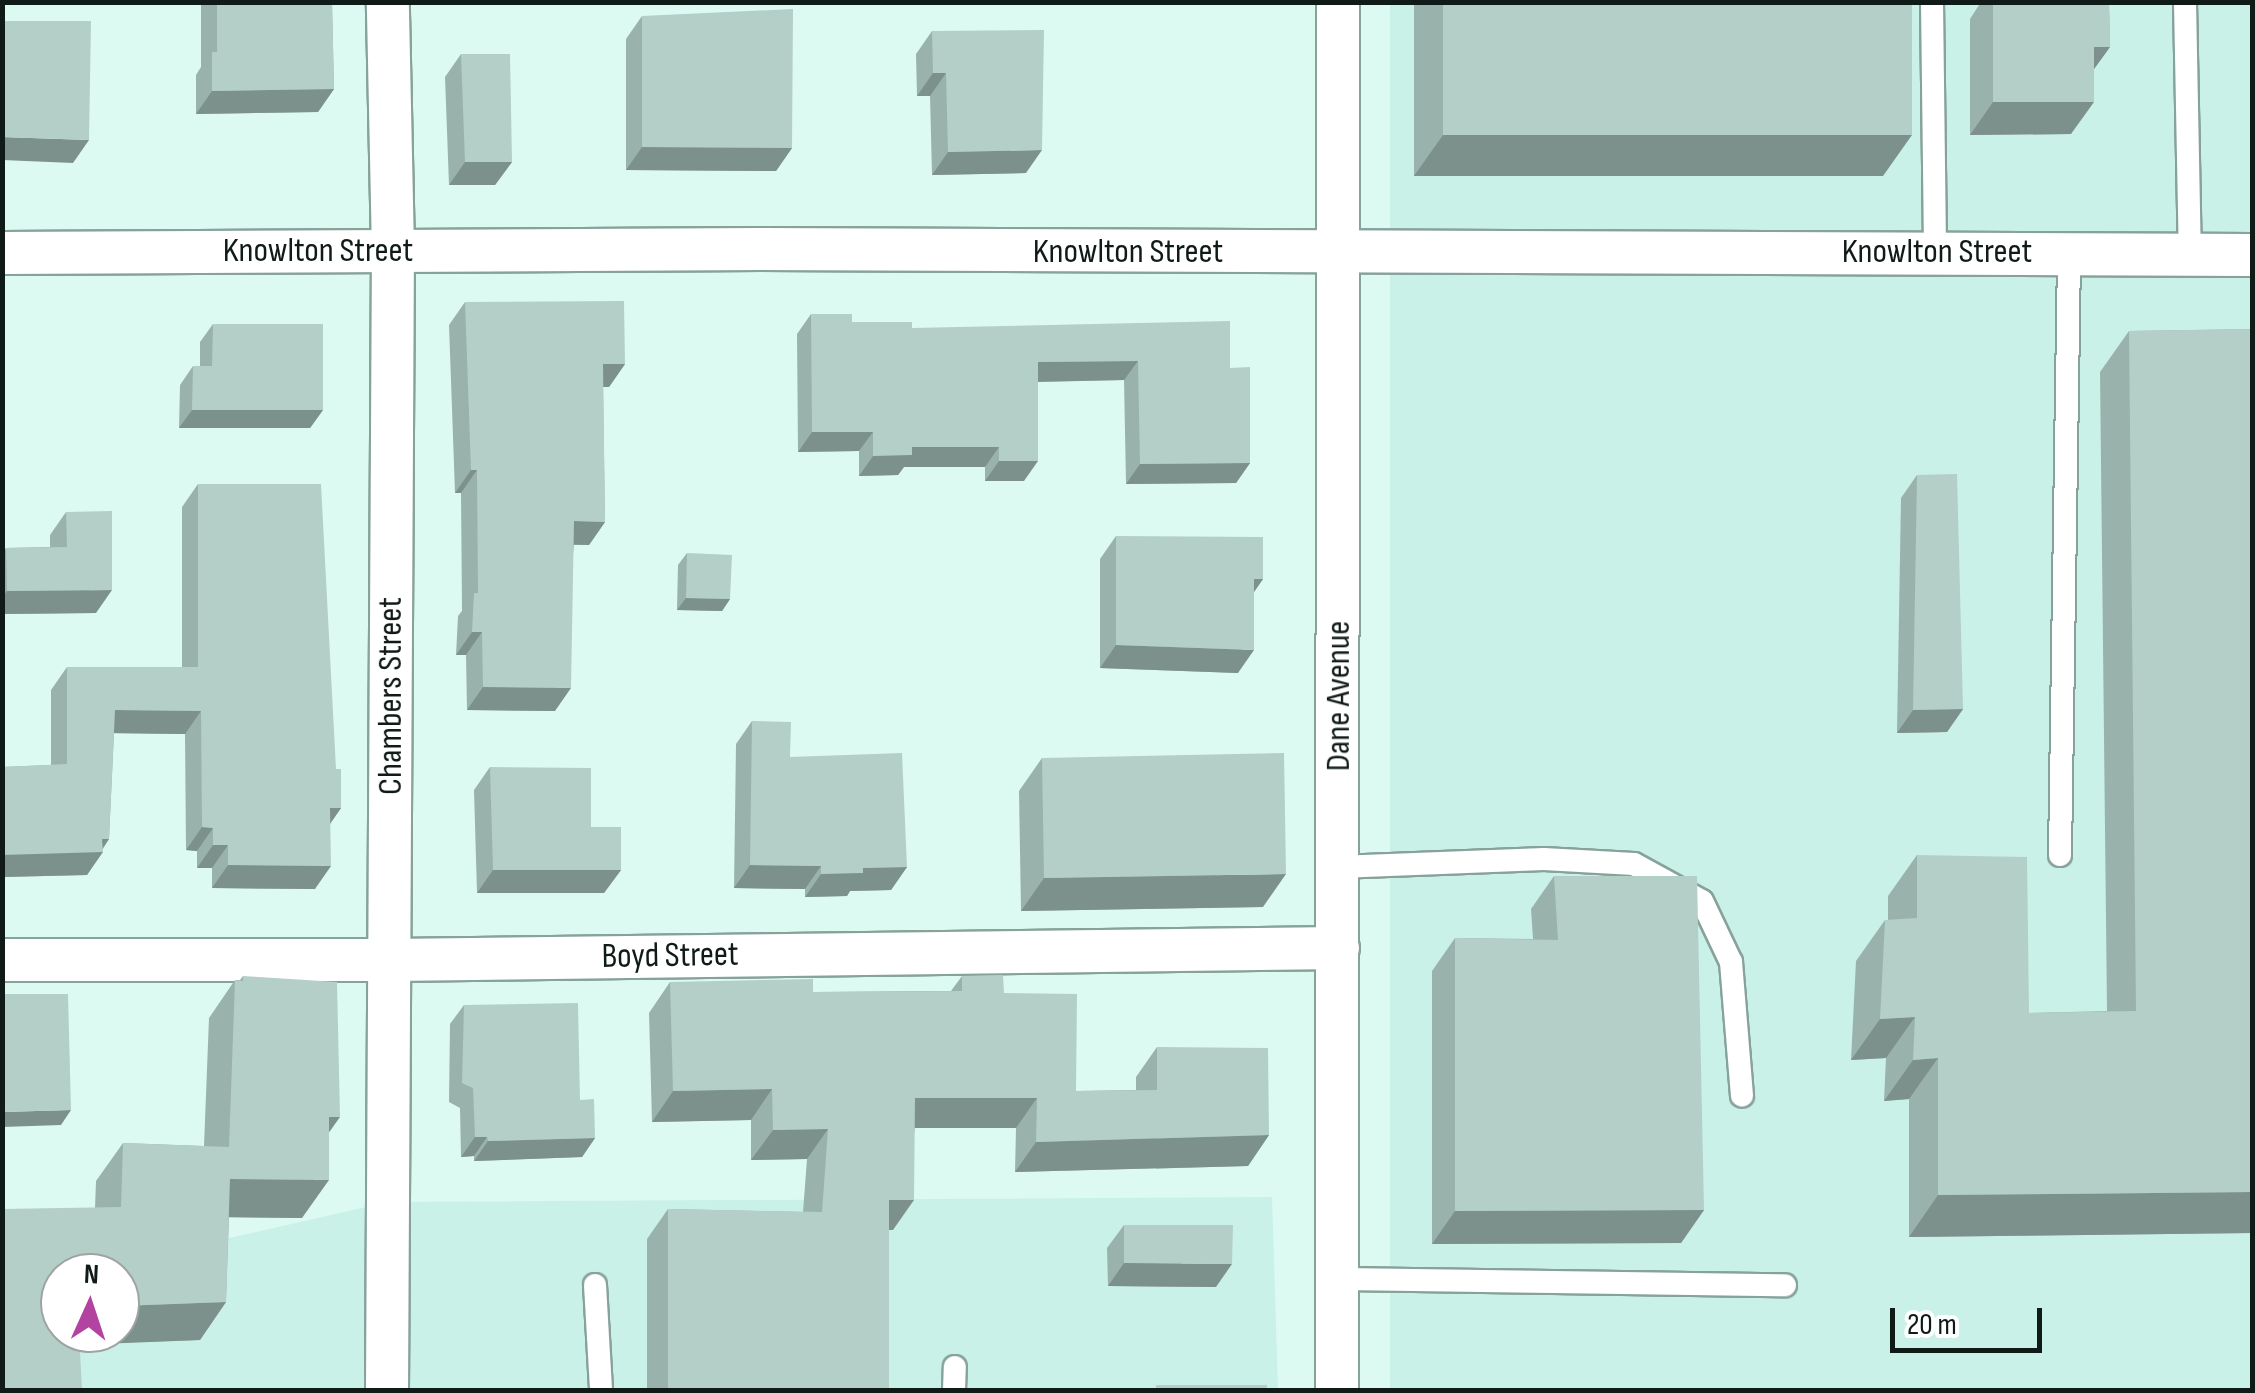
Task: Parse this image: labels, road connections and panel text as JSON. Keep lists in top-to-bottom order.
{
  "streets": {
    "street": [
      "Knowlton Street",
      "Chambers Street",
      "Dane Avenue",
      "Boyd Street"
    ]
  },
  "crossings": [
    ["Knowlton Street", "Chambers Street"],
    ["Knowlton Street", "Dane Avenue"],
    ["Chambers Street", "Boyd Street"],
    ["Dane Avenue", "Boyd Street"]
  ],
  "scale_bar": "20 m",
  "north": "top"
}
